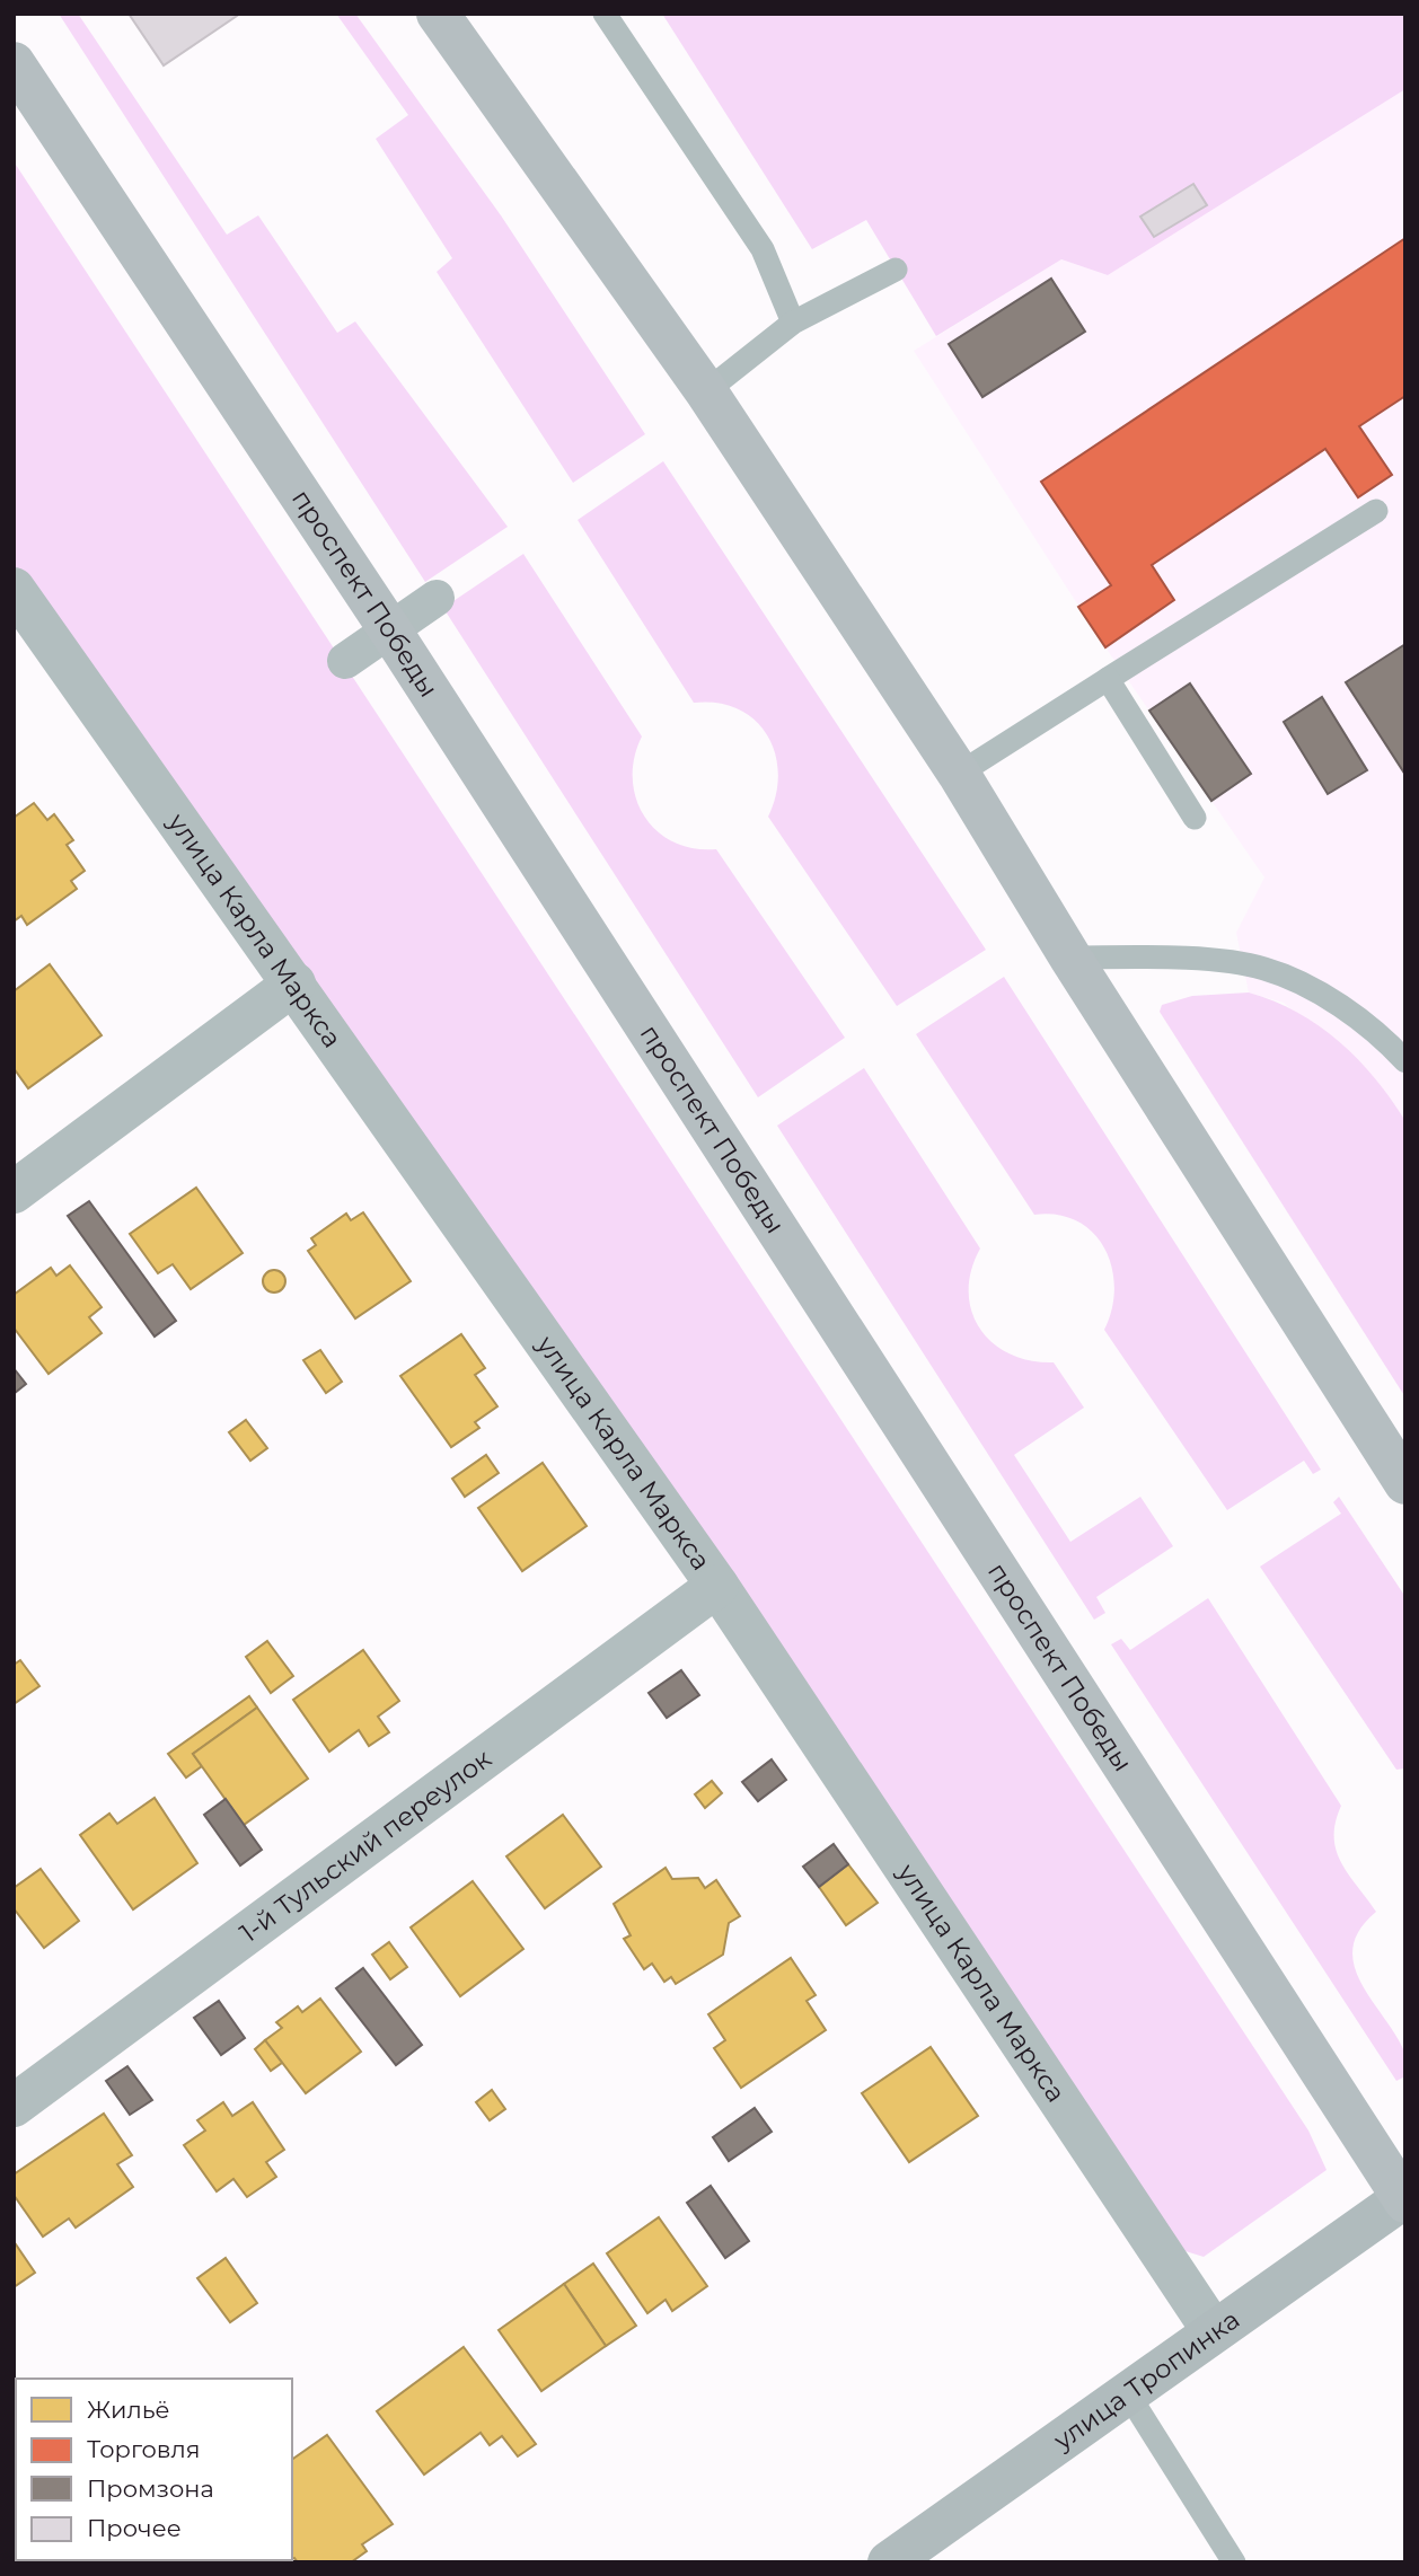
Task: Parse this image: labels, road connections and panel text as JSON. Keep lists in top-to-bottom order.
{
  "streets": {
    "main road": ["проспект Победы", "улица Тропинка"],
    "street": ["улица Карла Маркса", "1-й Тульский переулок"]
  },
  "crossings": [
    ["проспект Победы", "улица Тропинка"],
    ["улица Карла Маркса", "1-й Тульский переулок"],
    ["улица Карла Маркса", "улица Тропинка"]
  ],
  "legend": [
    "Жильё",
    "Торговля",
    "Промзона",
    "Прочее"
  ]
}
